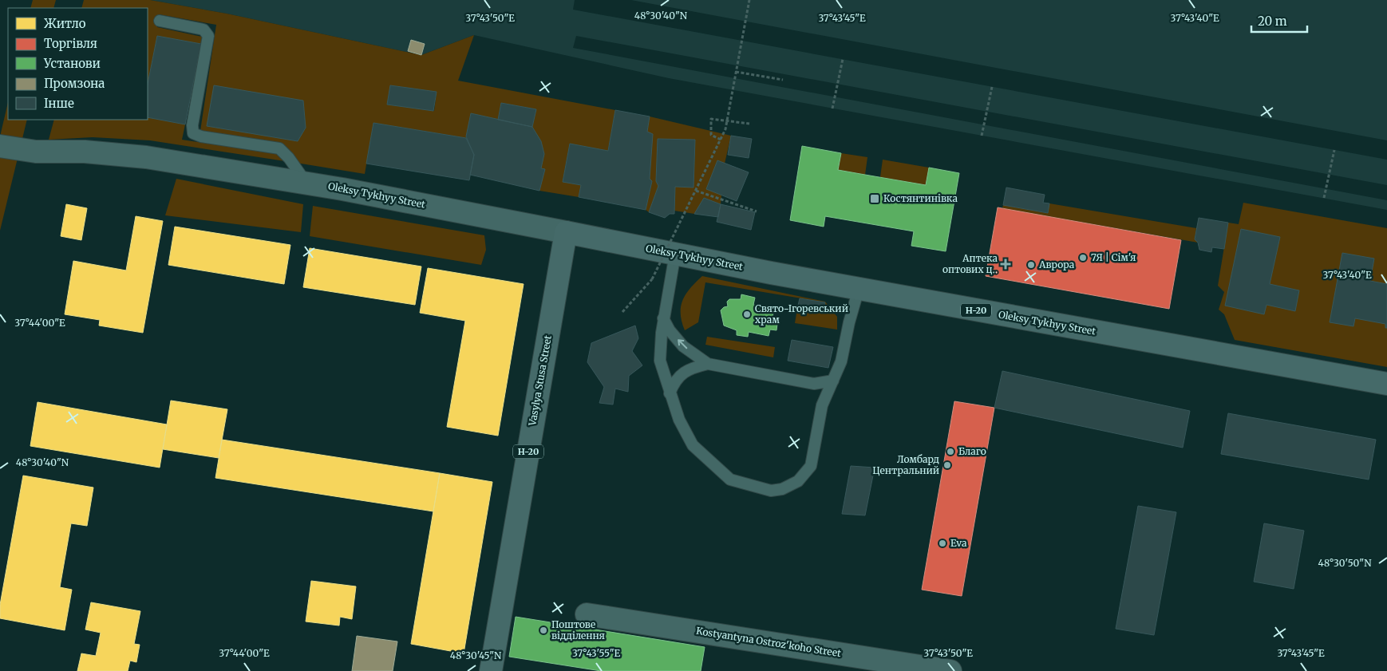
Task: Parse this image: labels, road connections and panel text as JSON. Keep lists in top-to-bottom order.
{
  "streets": {
    "main road": ["Oleksy Tykhyy Street", "Н-20", "Vasylya Stusa Street"],
    "street": ["Kostyantyna Ostroz'koho Street"]
  },
  "crossings": [
    ["Oleksy Tykhyy Street", "Vasylya Stusa Street"]
  ],
  "places": {
    "transit": ["Костянтинівка"],
    "other": [
      "7Я | Сім'я",
      "Аврора",
      "Свято-Ігоревський храм",
      "Благо",
      "Ломбард Центральний",
      "Eva",
      "Поштове відділення"
    ],
    "health": ["Аптека оптових ц‥"]
  },
  "legend": [
    "Житло",
    "Торгівля",
    "Установи",
    "Промзона",
    "Інше"
  ],
  "scale_bar": "20 m",
  "coordinates": [
    "48°30'40\"N",
    "37°43'50\"E",
    "37°43'45\"E",
    "37°43'40\"E",
    "37°44'00\"E",
    "48°30'50\"N",
    "37°43'55\"E",
    "48°30'45\"N"
  ]
}
